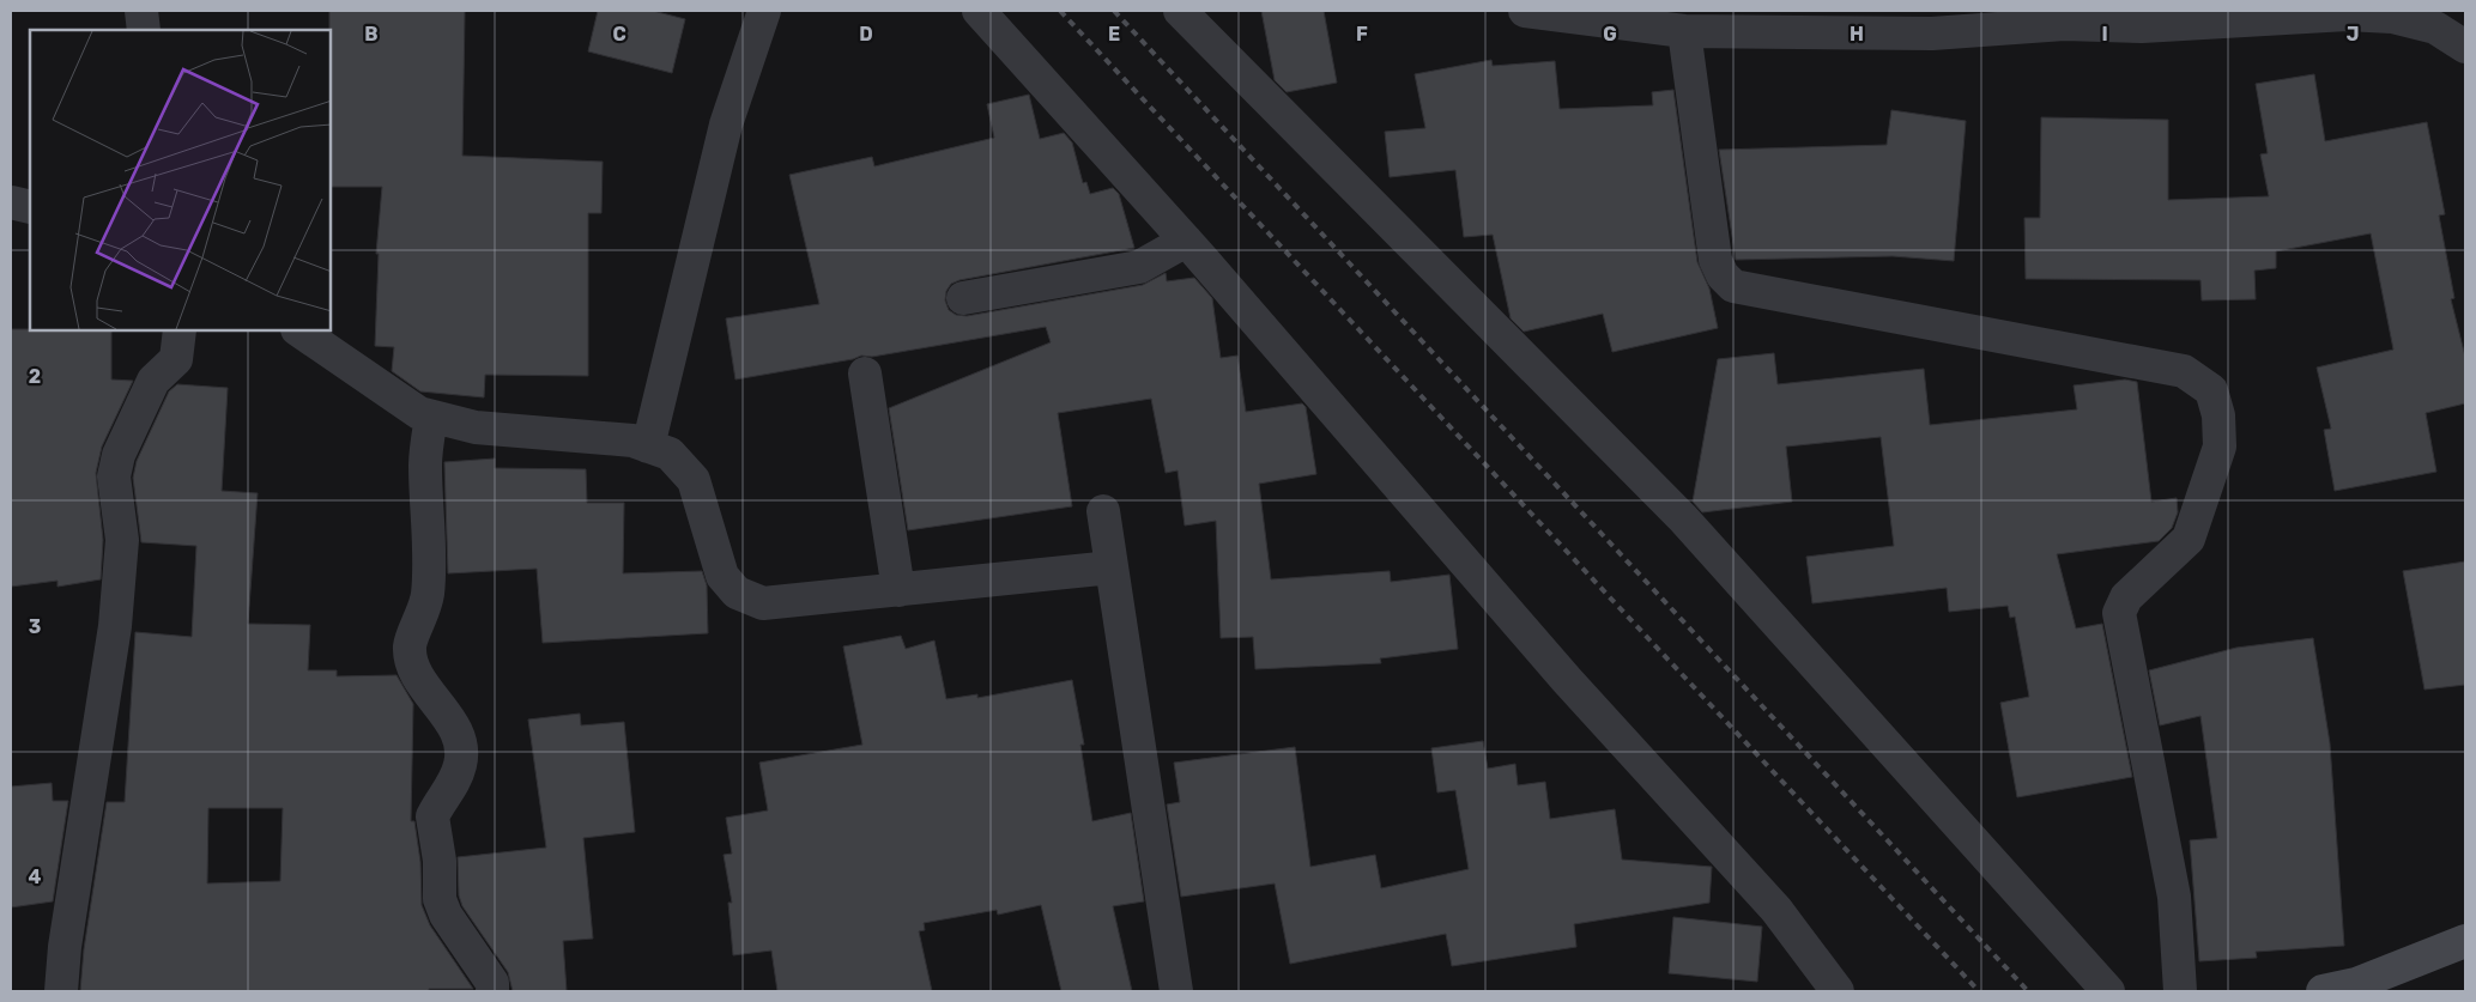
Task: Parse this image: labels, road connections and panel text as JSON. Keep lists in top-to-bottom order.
{
  "grid": {
    "columns": [
      "B",
      "C",
      "D",
      "E",
      "F",
      "G",
      "H",
      "I",
      "J"
    ],
    "rows": ["2", "3", "4"]
  }
}
